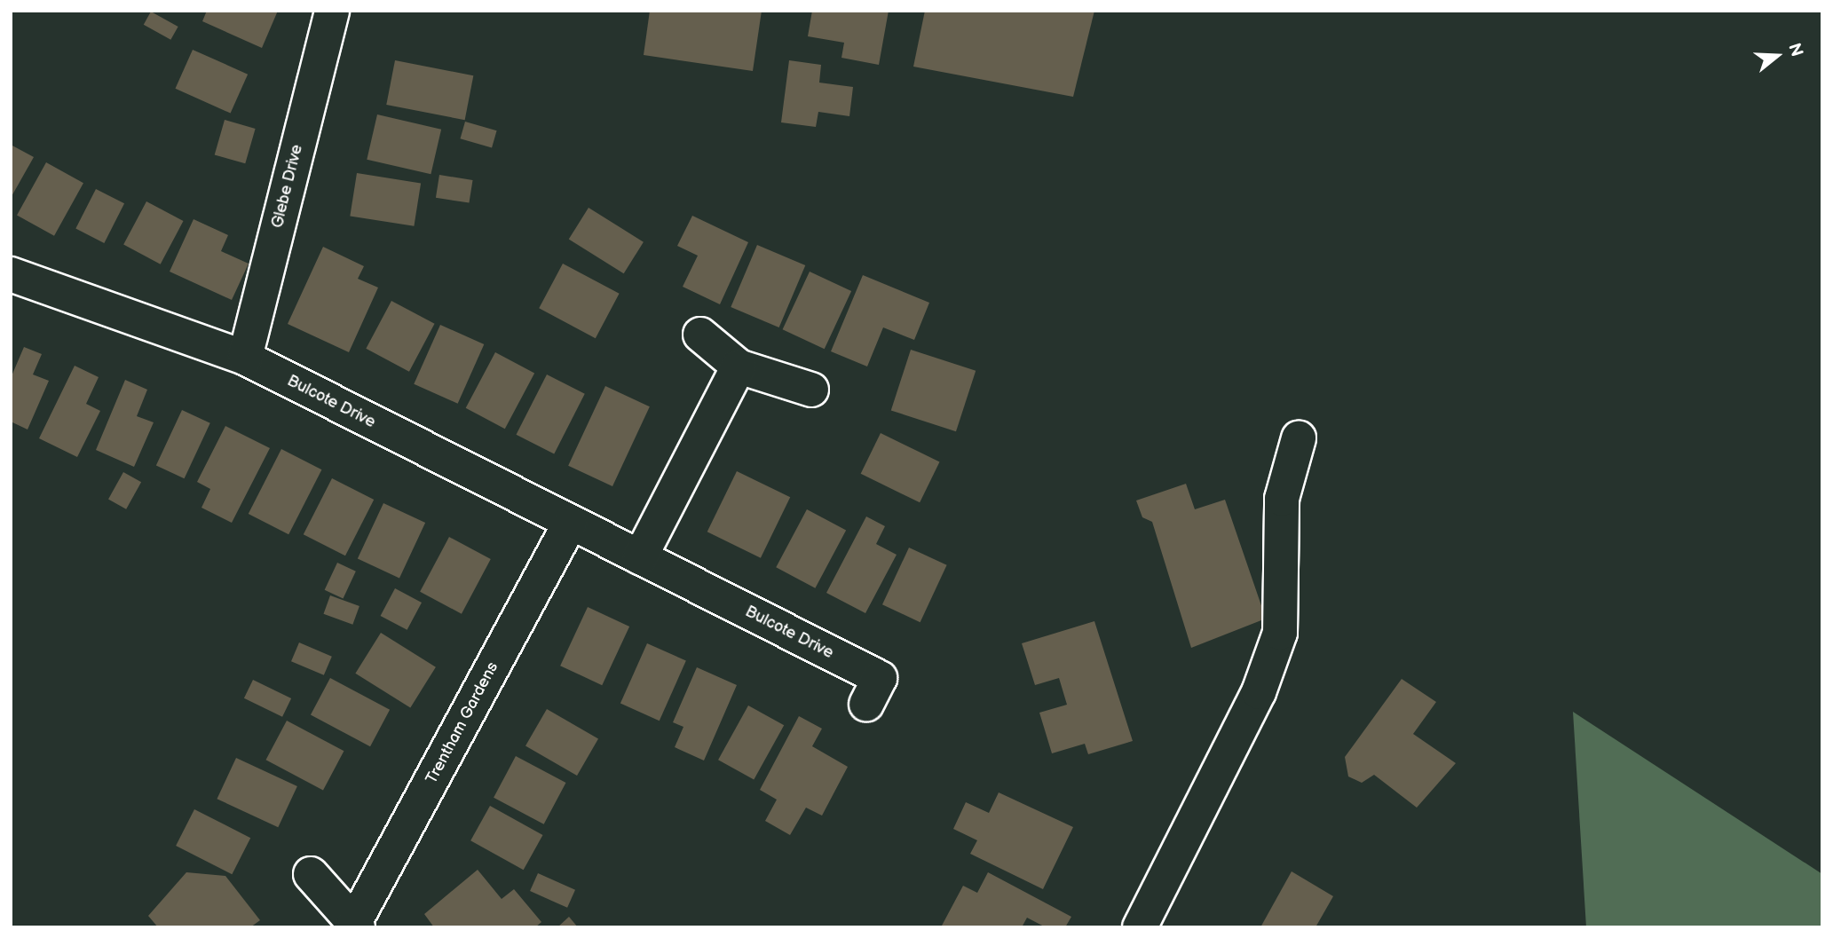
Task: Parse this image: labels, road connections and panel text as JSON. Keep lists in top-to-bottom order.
{
  "streets": {
    "street": ["Glebe Drive", "Bulcote Drive", "Trentham Gardens"]
  },
  "crossings": [
    ["Glebe Drive", "Bulcote Drive"],
    ["Bulcote Drive", "Trentham Gardens"]
  ],
  "north": "right"
}
